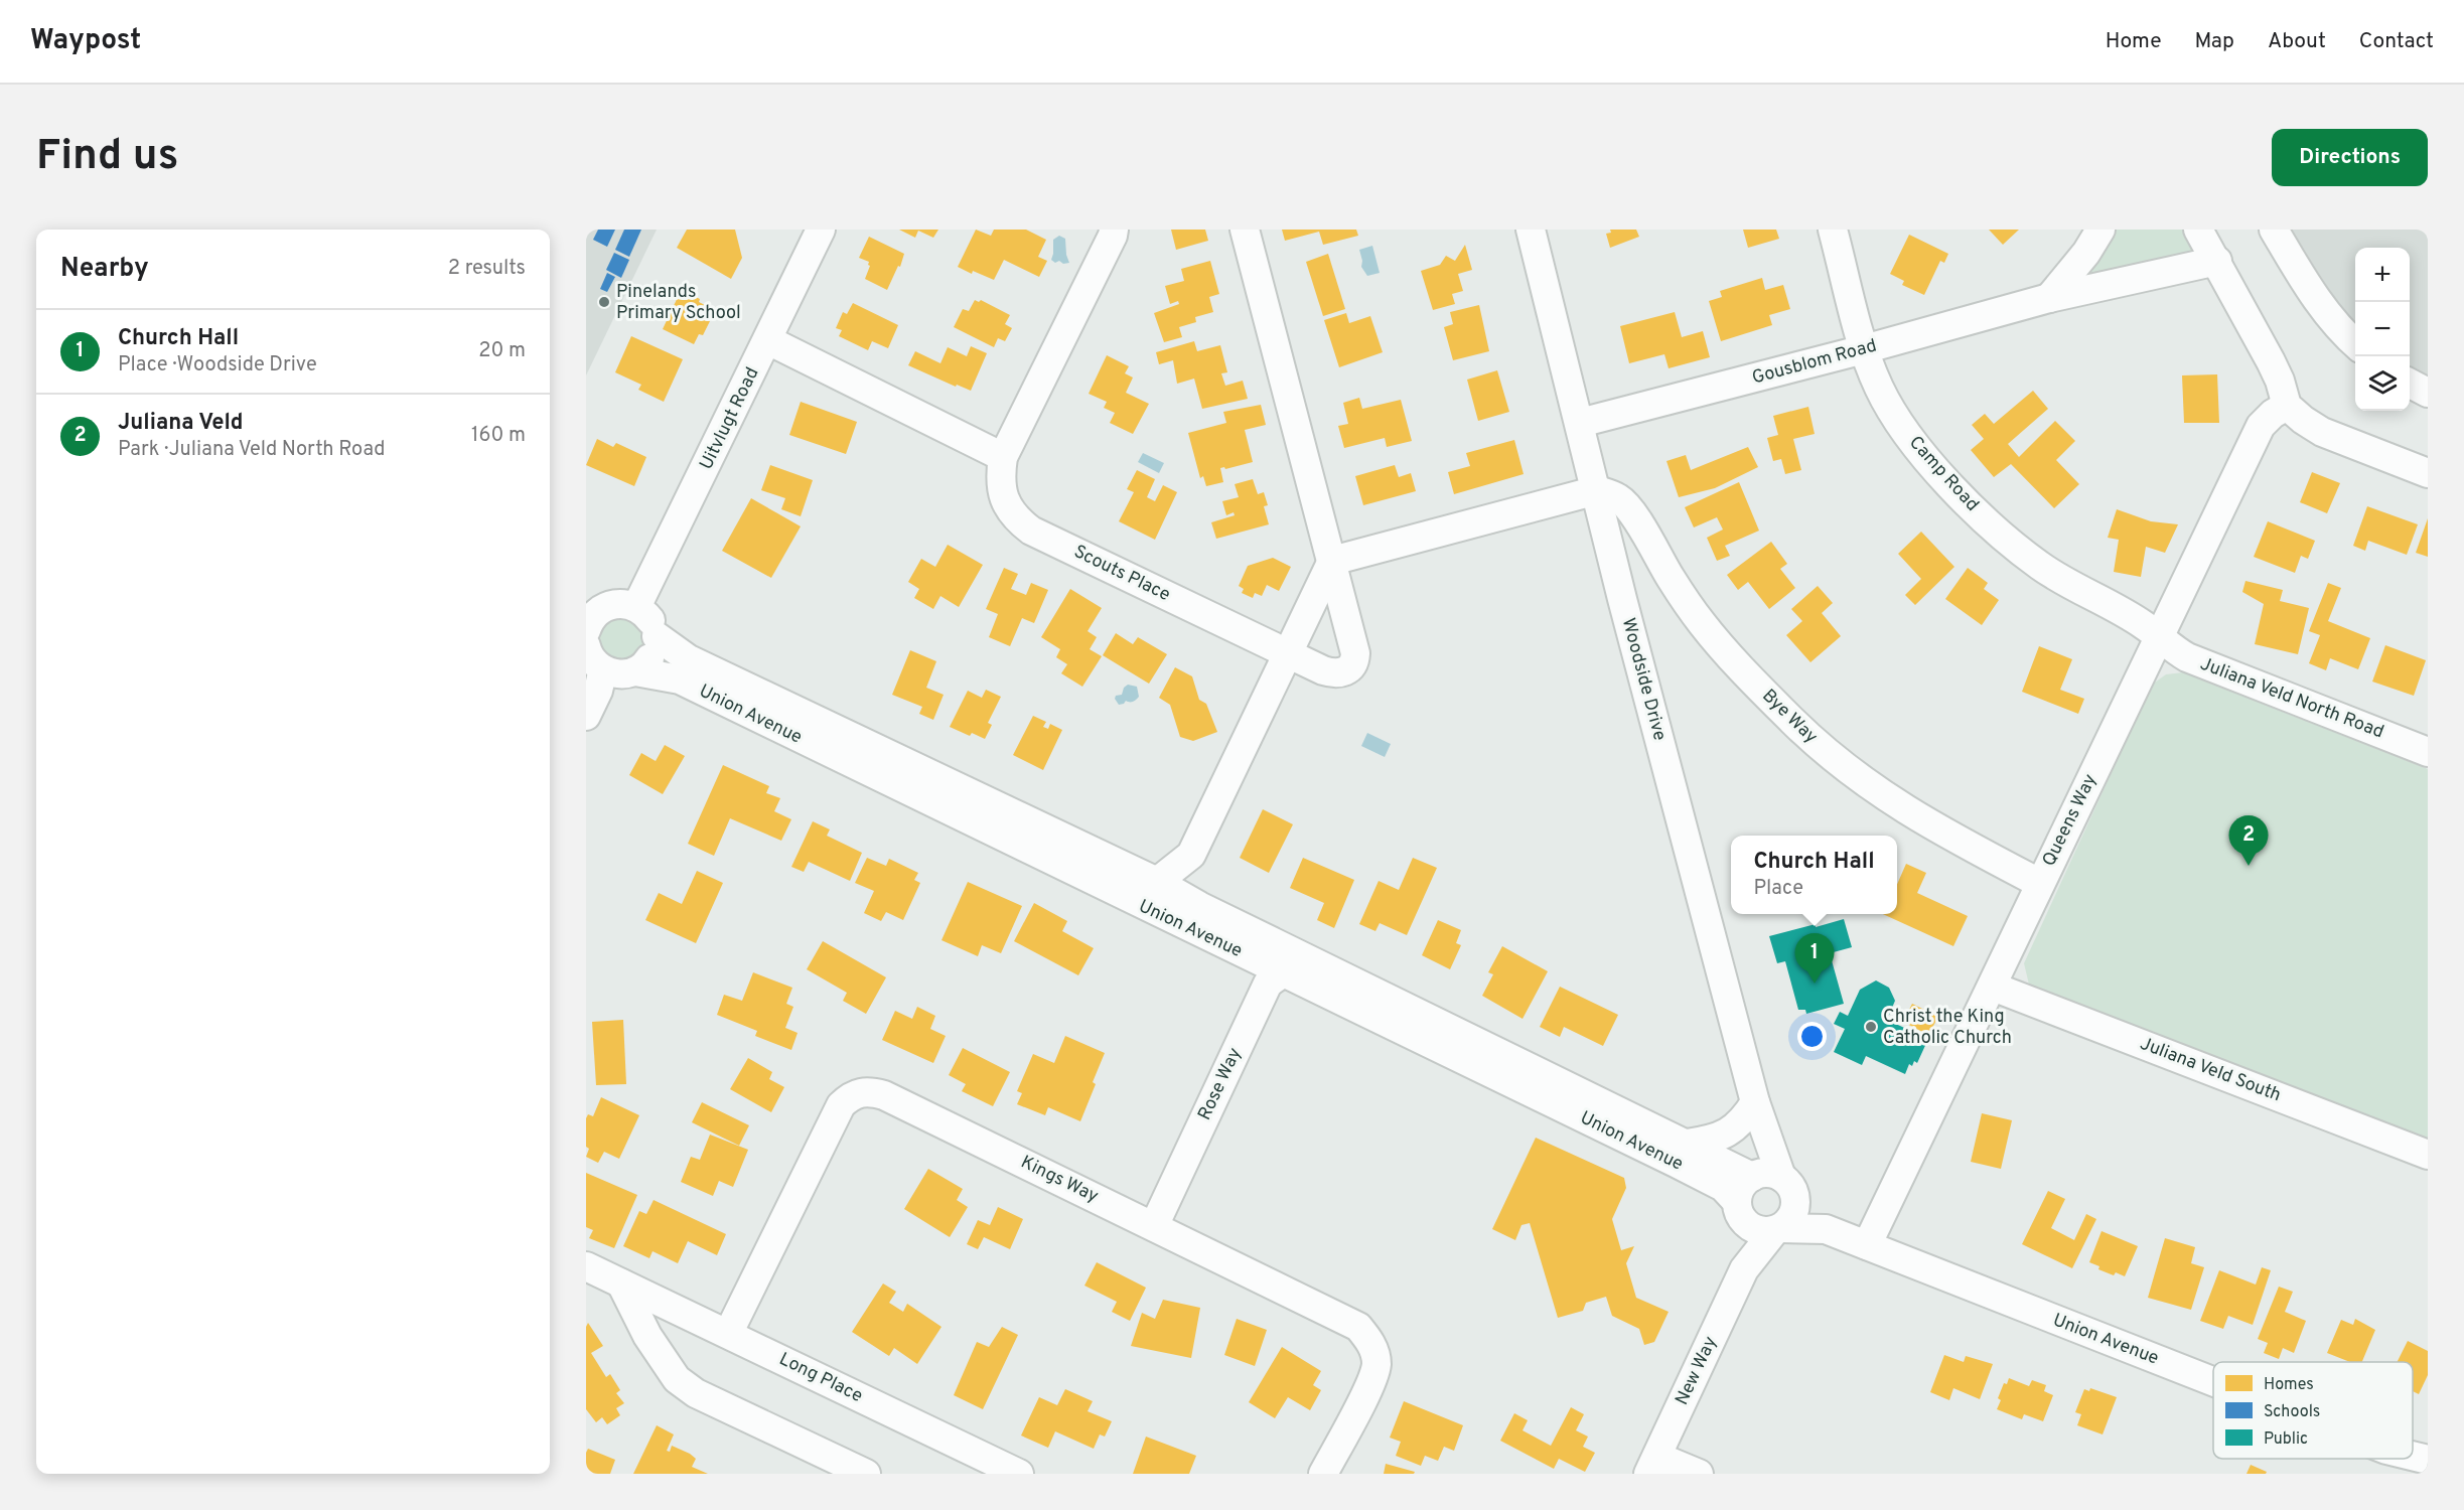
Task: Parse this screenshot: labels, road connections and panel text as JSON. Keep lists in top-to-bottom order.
{
  "streets": {
    "street": [
      "Gousblom Road",
      "Uitvlugt Road",
      "Camp Road",
      "Scouts Place",
      "Woodside Drive",
      "Juliana Veld North Road",
      "Union Avenue",
      "Bye Way",
      "Queens Way",
      "Juliana Veld South",
      "Rose Way",
      "Kings Way",
      "New Way",
      "Long Place"
    ]
  },
  "crossings": [
    ["Gousblom Road", "Camp Road"],
    ["Gousblom Road", "Woodside Drive"],
    ["Camp Road", "Juliana Veld North Road"],
    ["Camp Road", "Queens Way"],
    ["Woodside Drive", "Union Avenue"],
    ["Woodside Drive", "Bye Way"],
    ["Woodside Drive", "New Way"],
    ["Juliana Veld North Road", "Queens Way"],
    ["Union Avenue", "Queens Way"],
    ["Union Avenue", "Rose Way"],
    ["Union Avenue", "New Way"],
    ["Bye Way", "Queens Way"],
    ["Queens Way", "Juliana Veld South"],
    ["Rose Way", "Kings Way"],
    ["Kings Way", "Long Place"]
  ],
  "places": ["Pinelands Primary School", "Christ the King Catholic Church"],
  "legend": ["Homes", "Schools", "Public"],
  "page": {
    "header": "Waypost",
    "nav": [
      "Home",
      "Map",
      "About",
      "Contact"
    ],
    "buttons": "Directions",
    "title": "Find us",
    "heading": ["Nearby", "2 results"],
    "map_buttons": ["+", "−"],
    "list": [
      {
        "mark": "1",
        "name": "Church Hall",
        "note": "Place · Woodside Drive",
        "value": "20 m"
      },
      {
        "mark": "2",
        "name": "Juliana Veld",
        "note": "Park · Juliana Veld North Road",
        "value": "160 m"
      }
    ],
    "pins": ["2", "1"],
    "popup": ["Church Hall", "Place"]
  }
}
